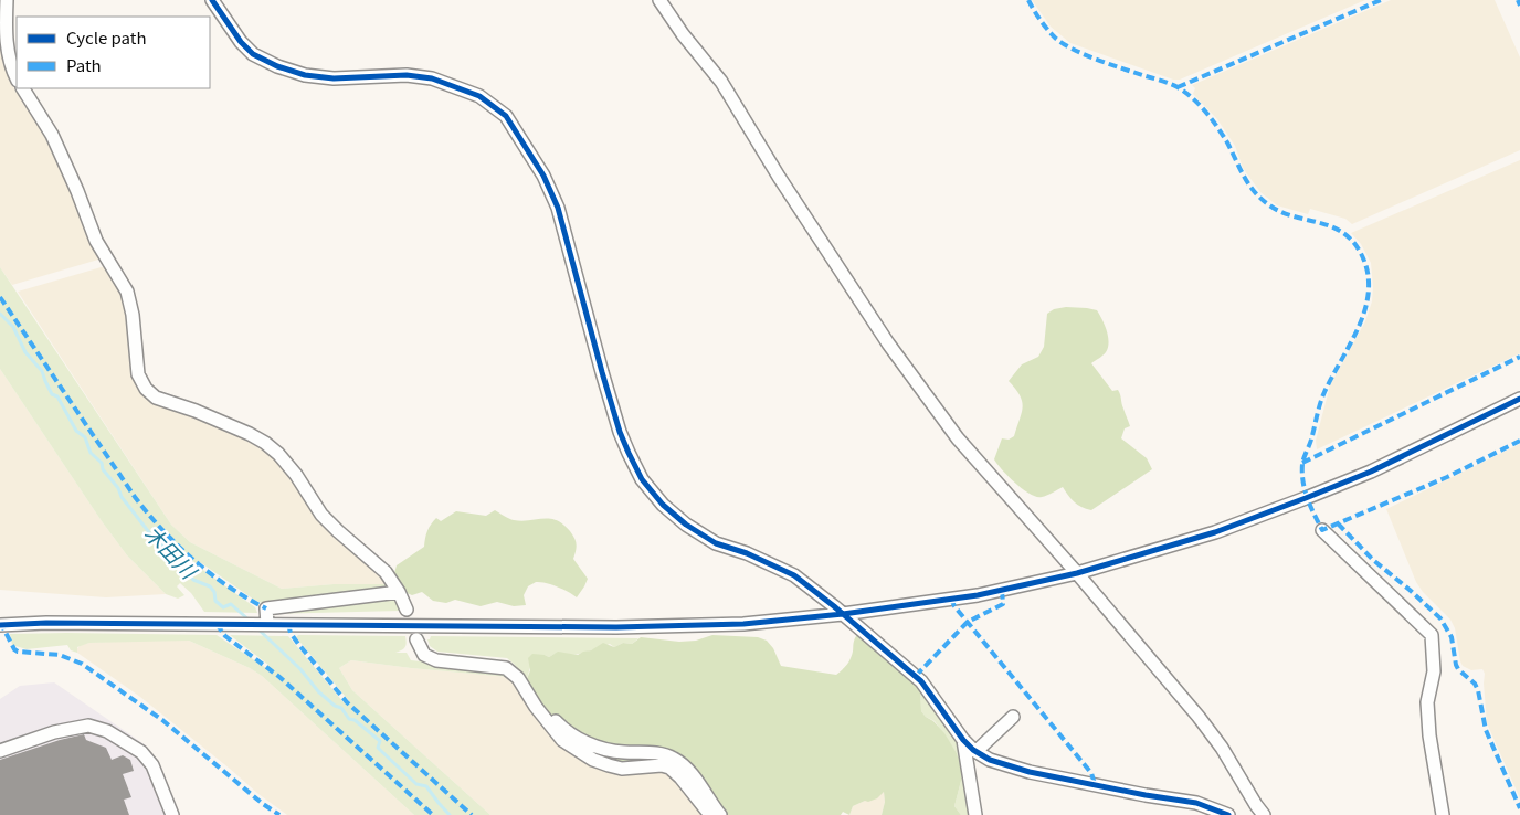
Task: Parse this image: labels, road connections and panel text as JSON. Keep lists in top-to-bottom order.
{
  "water": ["木田川"],
  "legend": ["Cycle path", "Path"]
}
